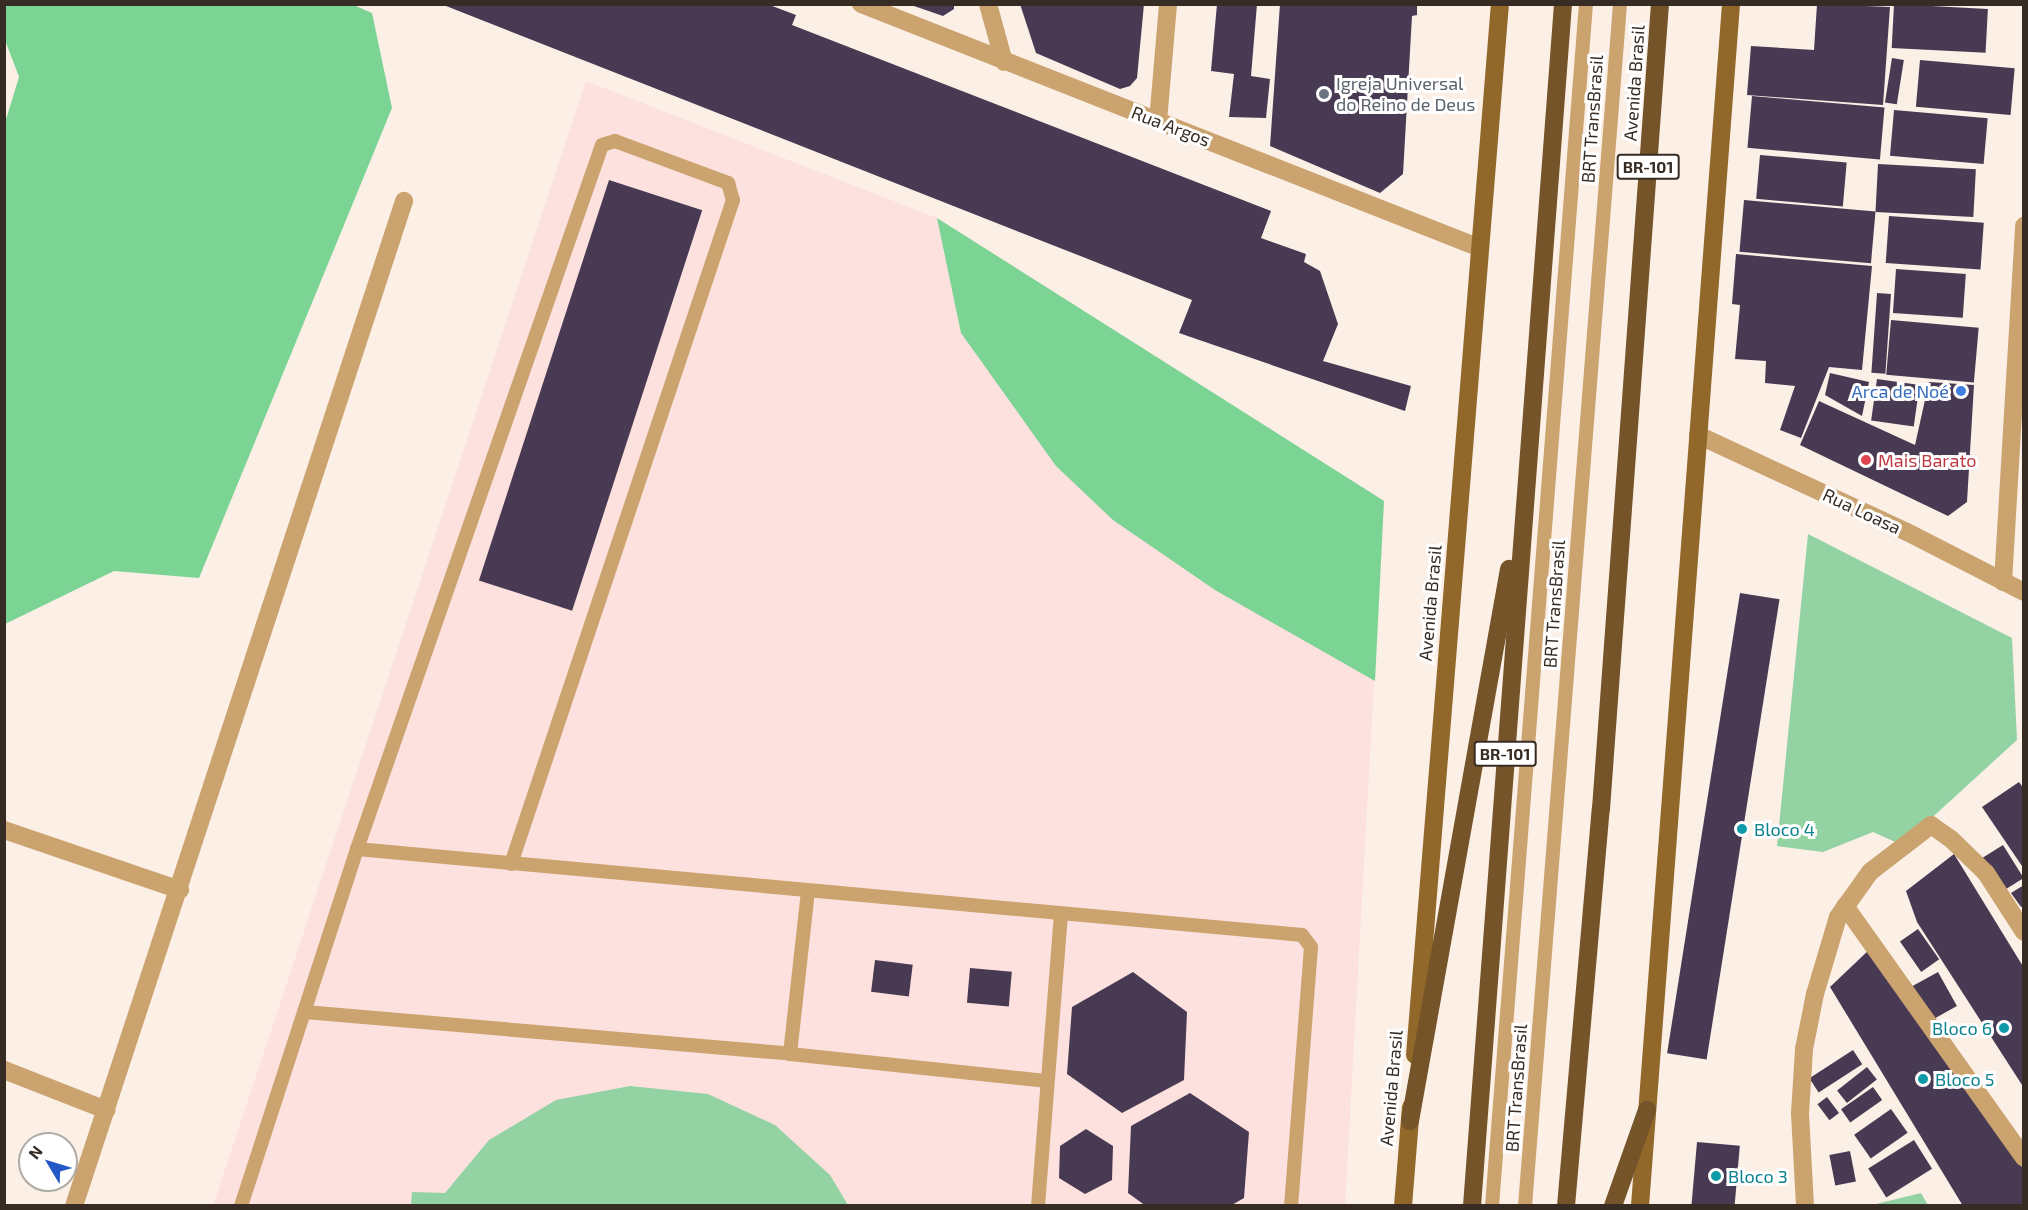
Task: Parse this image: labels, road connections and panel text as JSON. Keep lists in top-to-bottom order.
{
  "streets": {
    "highway": ["Avenida Brasil", "BR-101"],
    "street": ["Rua Argos", "Rua Loasa"],
    "lane": ["BRT TransBrasil"]
  },
  "crossings": [
    ["Avenida Brasil", "Rua Argos"]
  ],
  "places": [
    "Igreja Universal do Reino de Deus",
    "Arca de Noé",
    "Mais Barato",
    "Bloco 4",
    "Bloco 6",
    "Bloco 5",
    "Bloco 3"
  ],
  "north": "top left"
}
